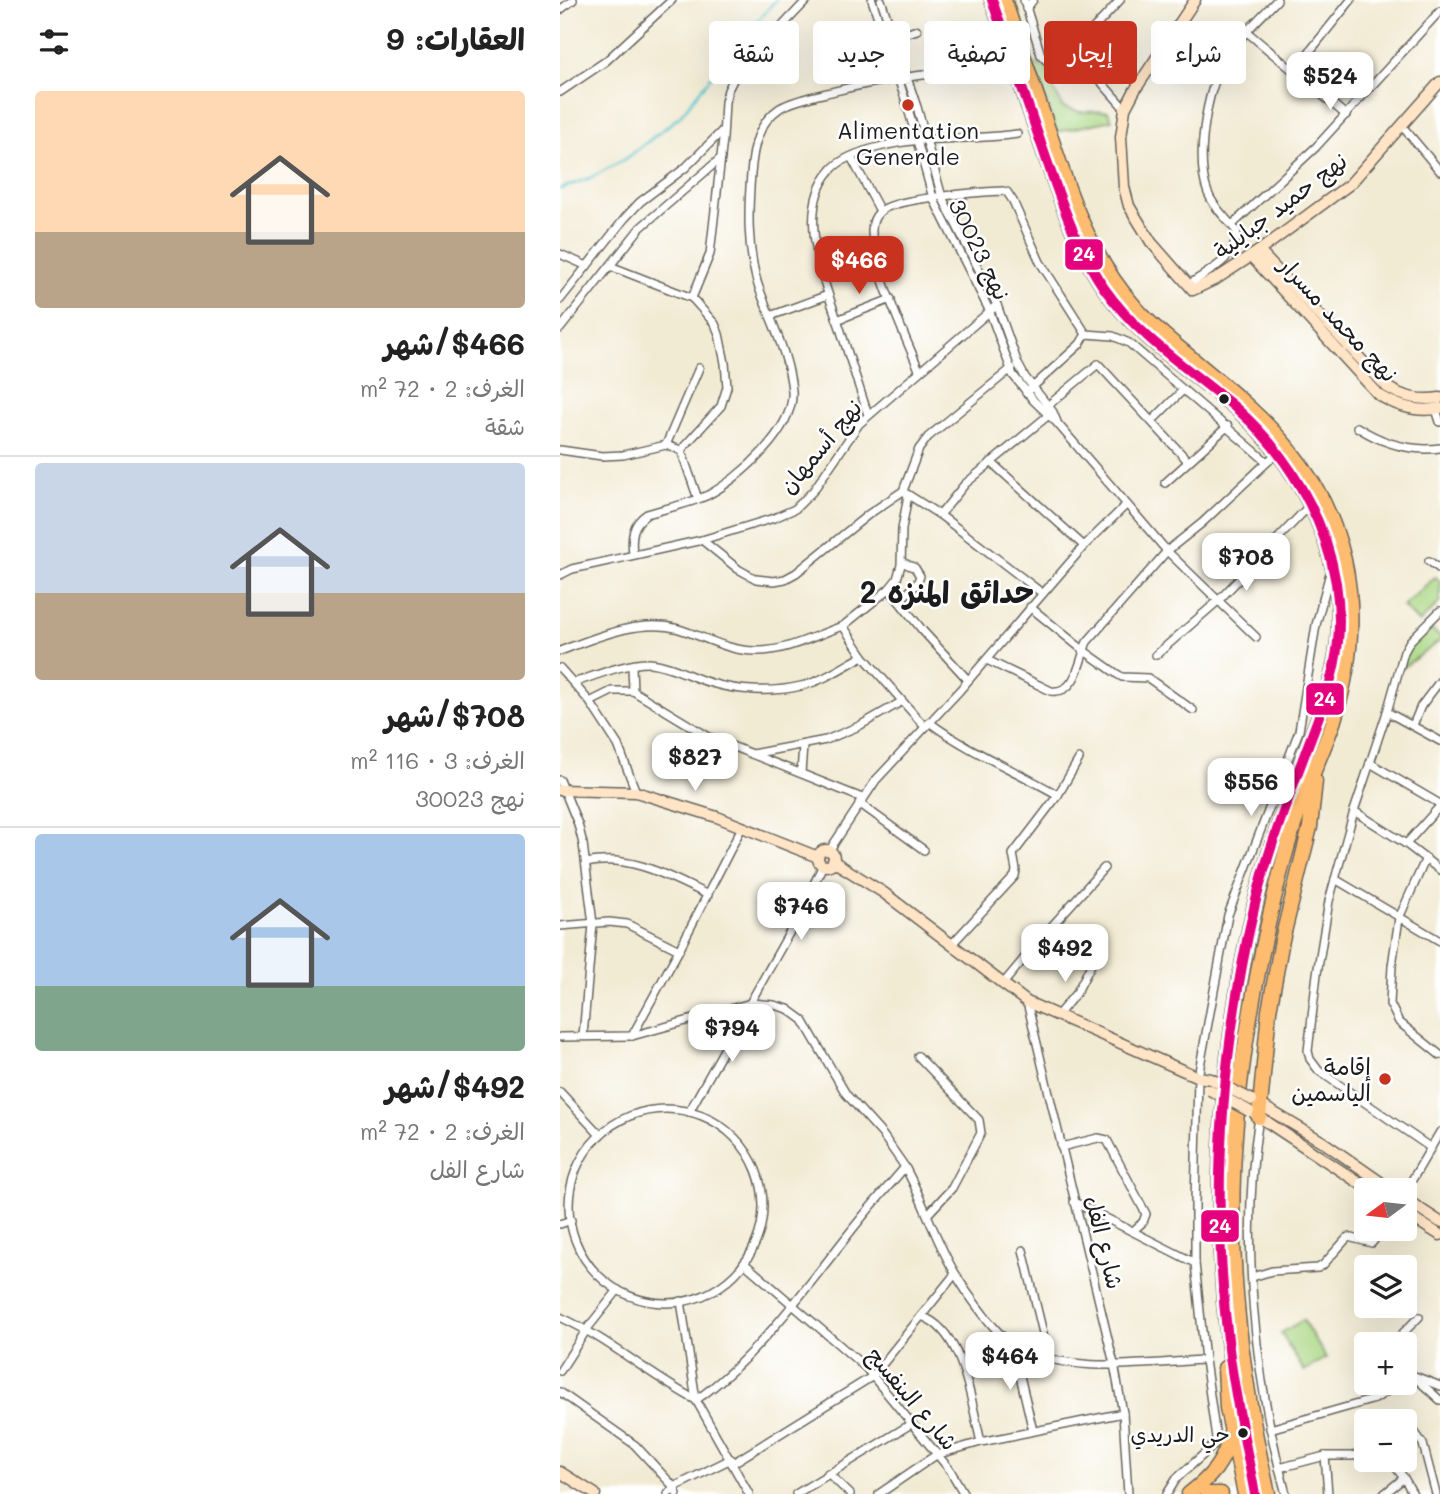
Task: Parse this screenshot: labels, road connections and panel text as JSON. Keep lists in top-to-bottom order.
{
  "streets": {
    "street": [
      "نهج حميد جبايلية",
      "نهج 30023",
      "نهج محمد مسرار",
      "نهج أسمهان",
      "شارع الفل",
      "شارع البنفسج"
    ]
  },
  "crossings": [
    ["نهج حميد جبايلية", "نهج محمد مسرار"],
    ["نهج 30023", "نهج أسمهان"]
  ],
  "districts": ["حدائق المنزه 2"],
  "places": ["Alimentation Generale", "إقامة الياسمين", "حي الدريدي"],
  "lines": ["transit line 24"],
  "north": "left",
  "page": {
    "heading": "العقارات: 9",
    "chip": [
      "شراء",
      "إيجار",
      "تصفية",
      "جديد",
      "شقة"
    ],
    "price": [
      "$524",
      "$466",
      "$708",
      "$827",
      "$556",
      "$746",
      "$492",
      "$794",
      "$464"
    ],
    "list": [
      {
        "name": "$466/شهر",
        "note": "الغرف: 2 · 72 m² · شقة"
      },
      {
        "name": "$708/شهر",
        "note": "الغرف: 3 · 116 m² · نهج 30023"
      },
      {
        "name": "$492/شهر",
        "note": "الغرف: 2 · 72 m² · شارع الفل"
      }
    ],
    "map_buttons": ["+", "−"]
  }
}
